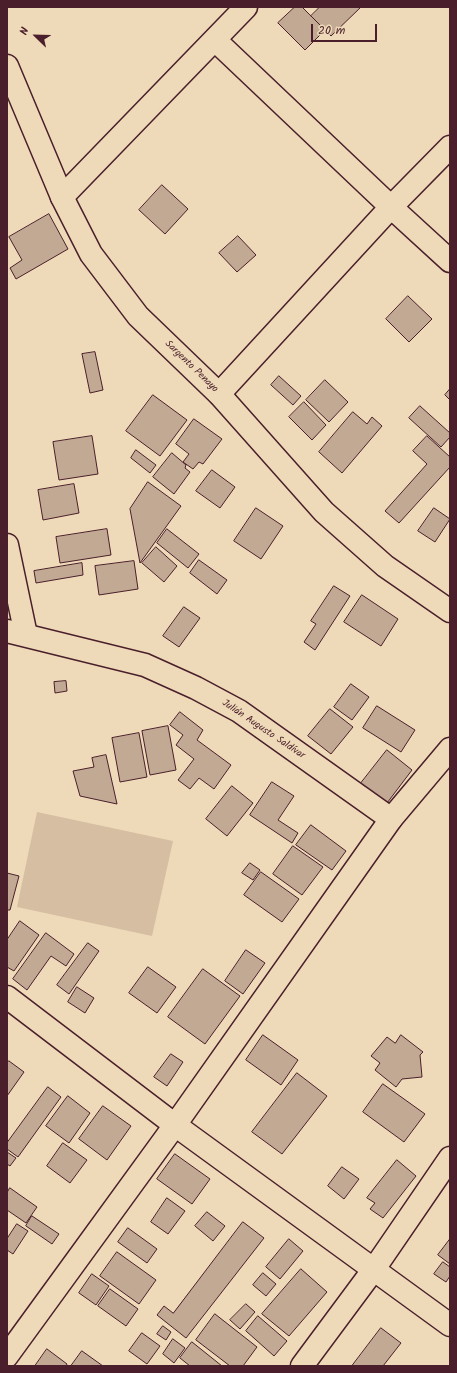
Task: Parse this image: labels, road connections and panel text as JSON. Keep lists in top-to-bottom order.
{
  "streets": {
    "street": ["Sargento Penayo", "Julián Augusto Saldívar"]
  },
  "scale_bar": "20 m",
  "north": "top left"
}
